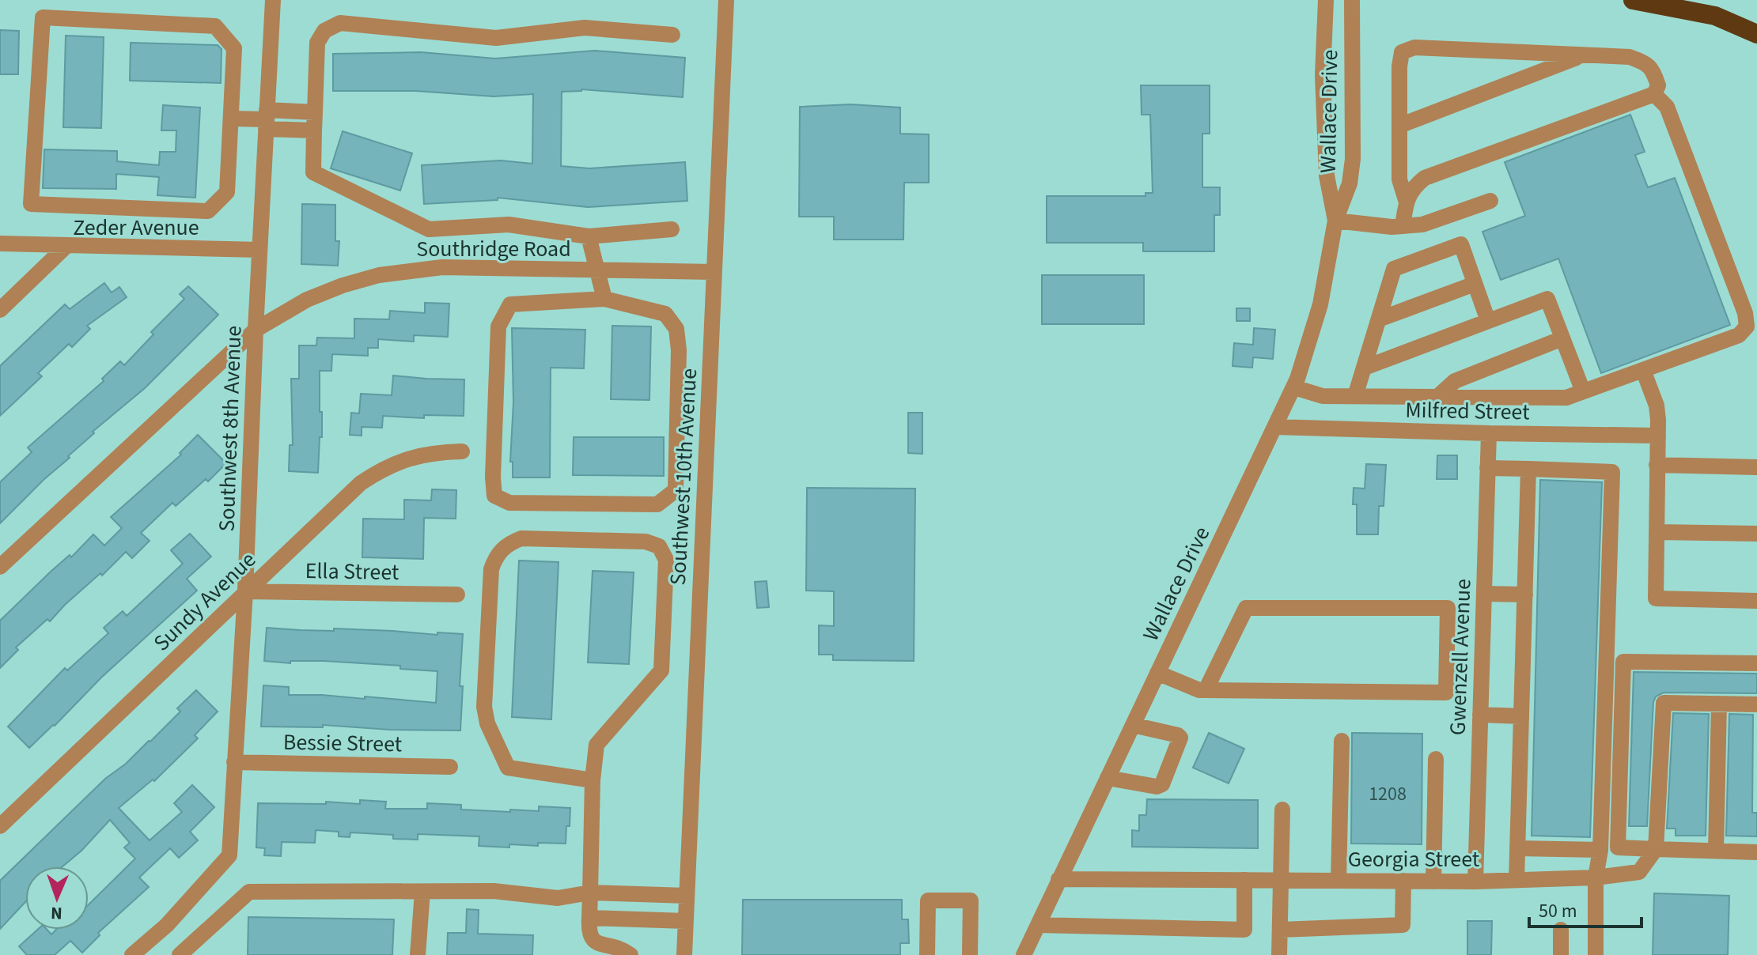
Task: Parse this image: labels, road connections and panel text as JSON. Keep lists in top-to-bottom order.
{
  "streets": {
    "street": [
      "Wallace Drive",
      "Zeder Avenue",
      "Southridge Road",
      "Milfred Street",
      "Southwest 8th Avenue",
      "Southwest 10th Avenue",
      "Ella Street",
      "Sundy Avenue",
      "Gwenzell Avenue",
      "Bessie Street",
      "Georgia Street"
    ]
  },
  "crossings": [
    ["Wallace Drive", "Milfred Street"],
    ["Wallace Drive", "Georgia Street"],
    ["Zeder Avenue", "Southwest 8th Avenue"],
    ["Southridge Road", "Southwest 8th Avenue"],
    ["Southridge Road", "Southwest 10th Avenue"],
    ["Milfred Street", "Gwenzell Avenue"],
    ["Southwest 8th Avenue", "Ella Street"],
    ["Southwest 8th Avenue", "Sundy Avenue"],
    ["Southwest 8th Avenue", "Bessie Street"],
    ["Ella Street", "Sundy Avenue"],
    ["Gwenzell Avenue", "Georgia Street"]
  ],
  "house_numbers": ["1208"],
  "scale_bar": "50 m",
  "north": "bottom"
}
